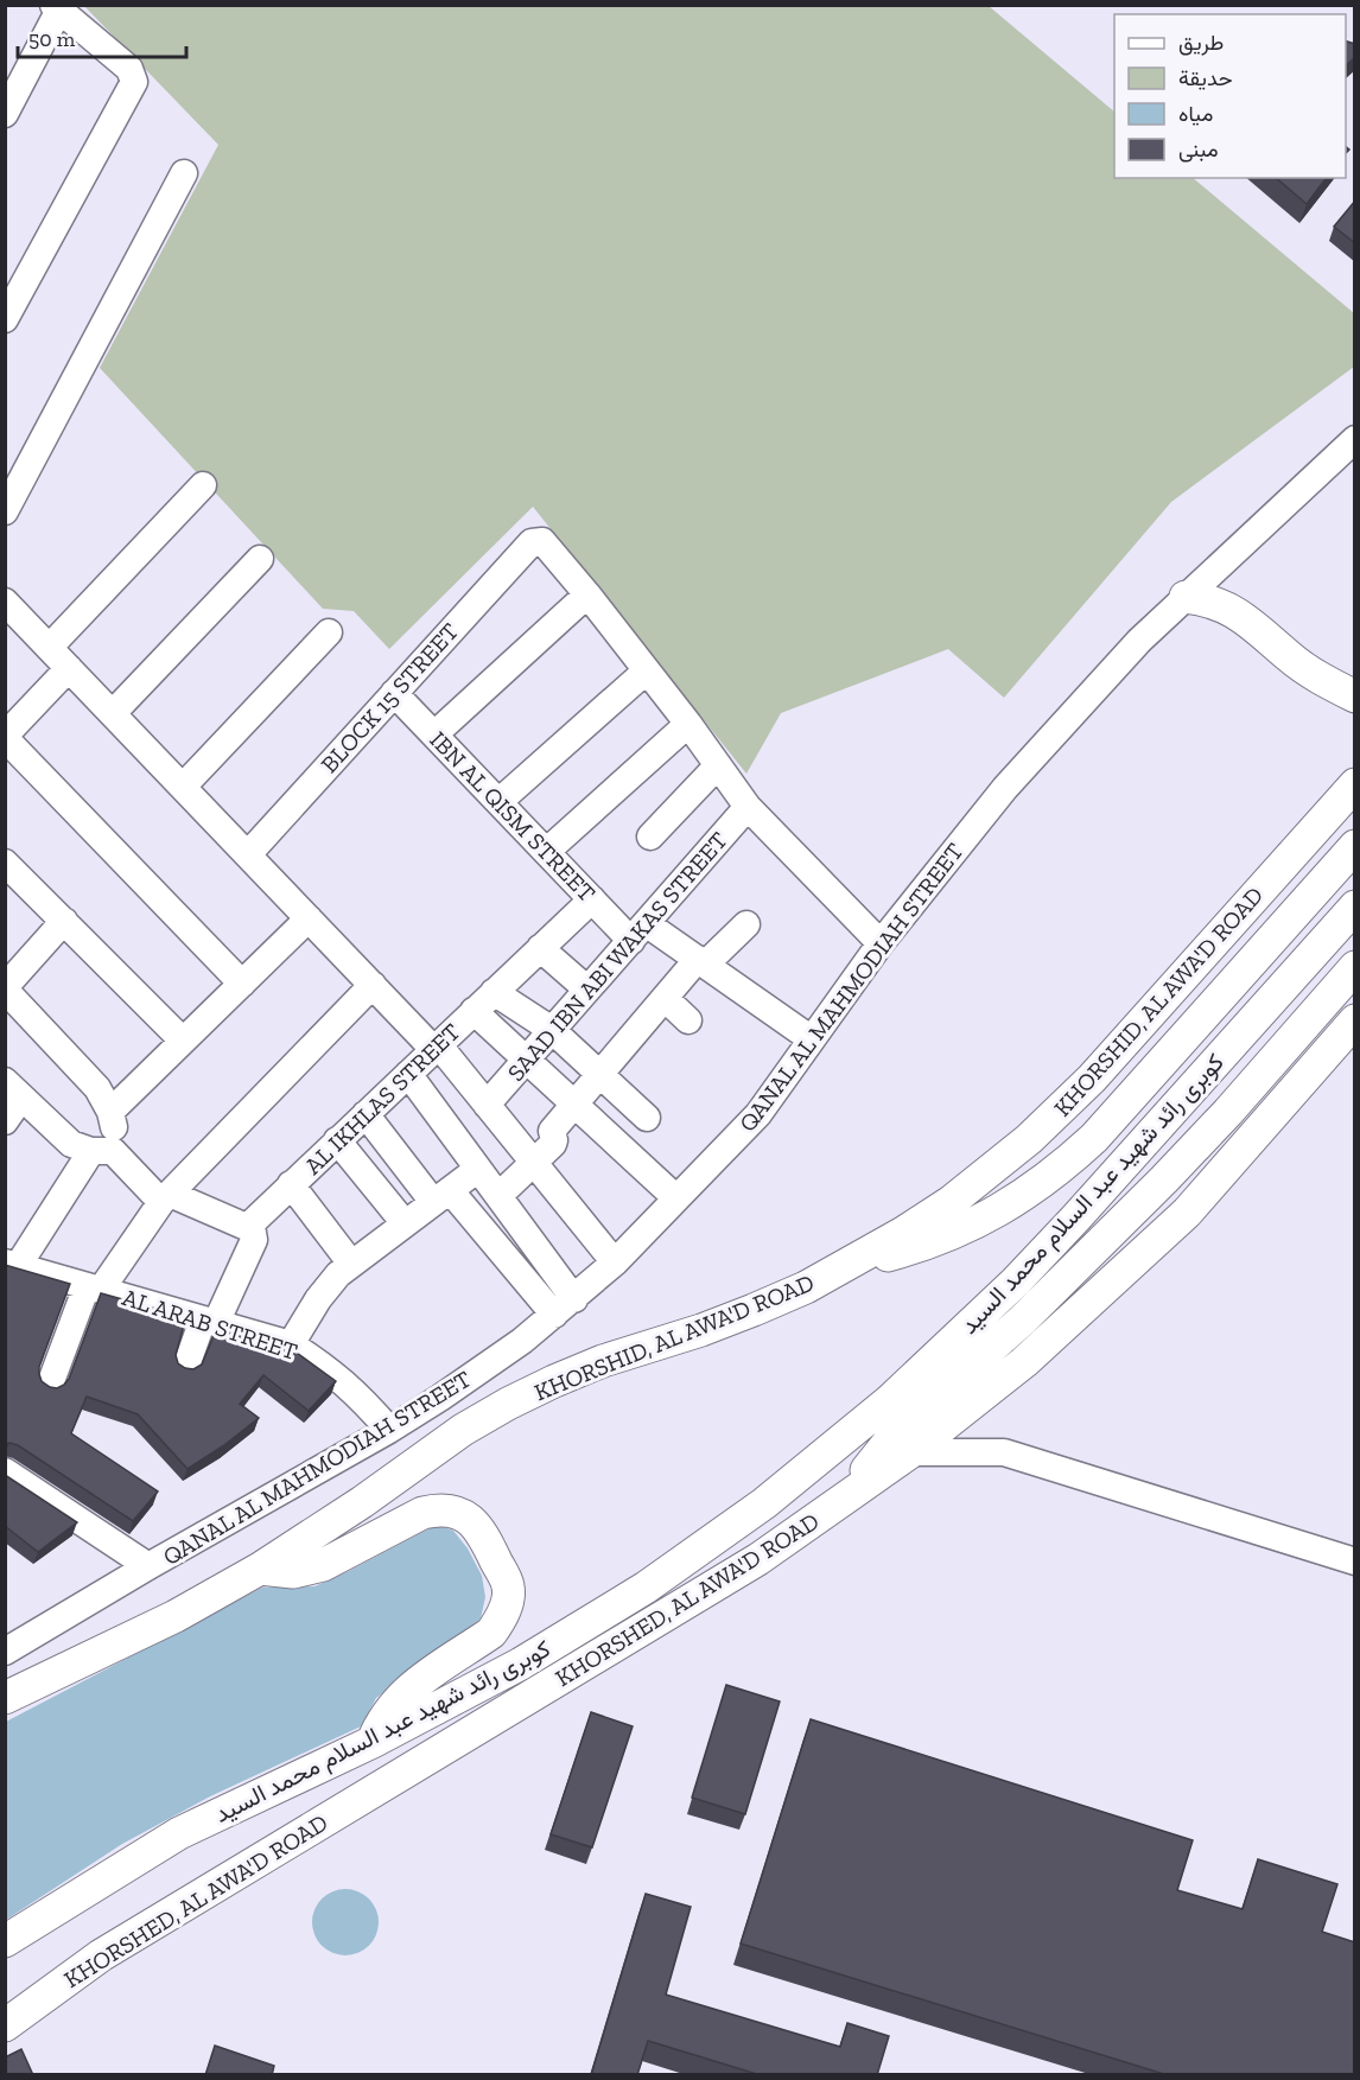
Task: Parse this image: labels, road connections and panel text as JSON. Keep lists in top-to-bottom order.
{
  "streets": {
    "main road": ["KHORSHID, AL AWA'D ROAD", "كوبرى رائد شهيد عبد السلام محمد السيد", "KHORSHED, AL AWA'D ROAD"],
    "street": [
      "BLOCK 15 STREET",
      "IBN AL QISM STREET",
      "SAAD IBN ABI WAKAS STREET",
      "QANAL AL MAHMODIAH STREET",
      "AL IKHLAS STREET",
      "AL ARAB STREET"
    ]
  },
  "crossings": [
    ["BLOCK 15 STREET", "IBN AL QISM STREET"],
    ["IBN AL QISM STREET", "SAAD IBN ABI WAKAS STREET"],
    ["IBN AL QISM STREET", "QANAL AL MAHMODIAH STREET"],
    ["IBN AL QISM STREET", "AL IKHLAS STREET"],
    ["QANAL AL MAHMODIAH STREET", "AL ARAB STREET"],
    ["KHORSHID, AL AWA'D ROAD", "كوبرى رائد شهيد عبد السلام محمد السيد"],
    ["AL IKHLAS STREET", "AL ARAB STREET"]
  ],
  "legend": [
    "طريق",
    "حديقة",
    "مياه",
    "مبنى"
  ],
  "scale_bar": "50 m"
}
